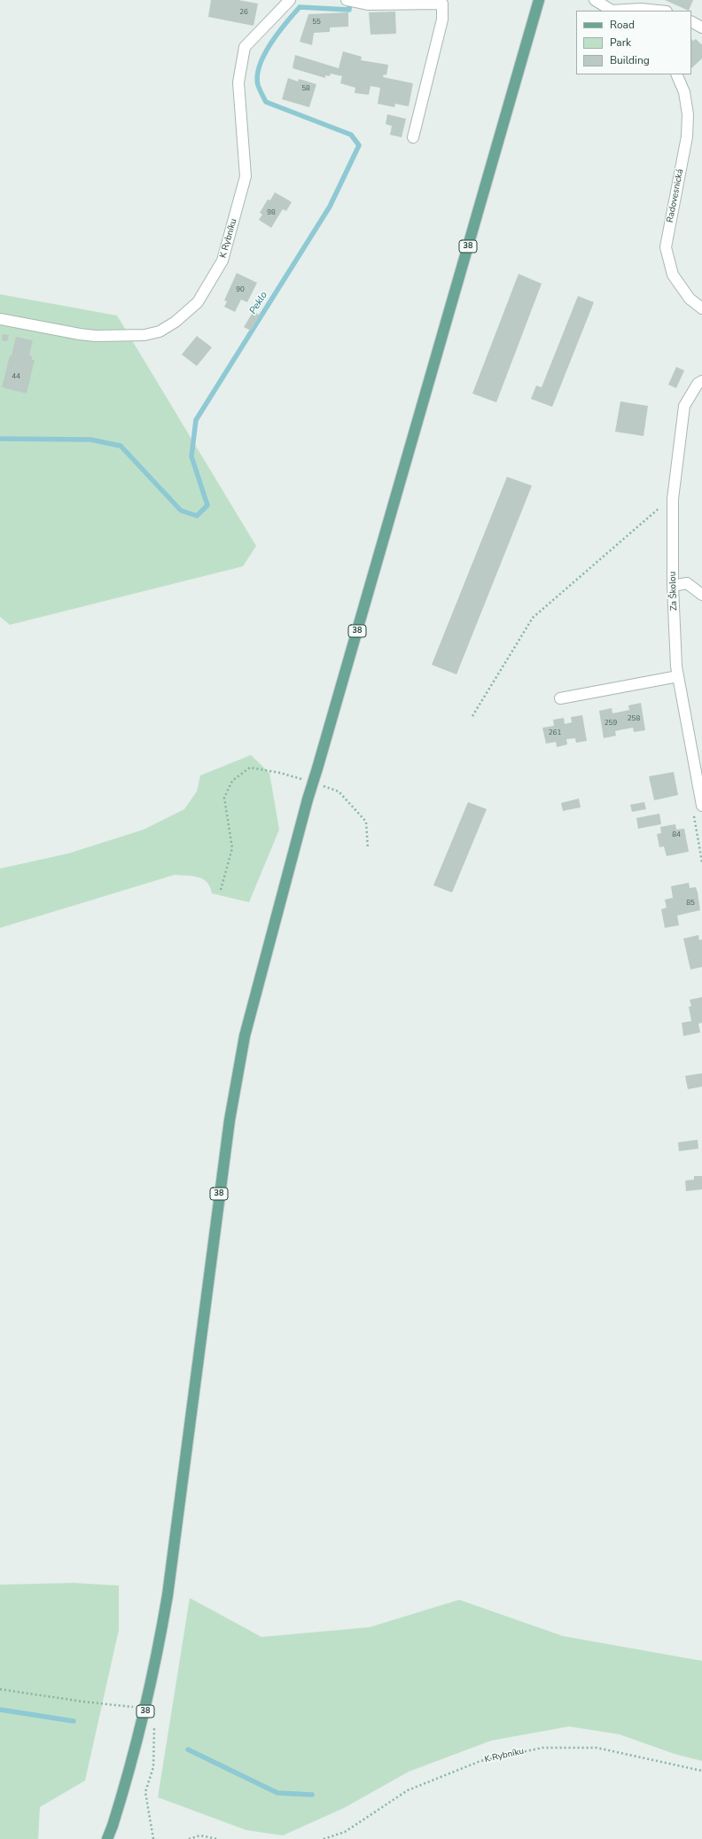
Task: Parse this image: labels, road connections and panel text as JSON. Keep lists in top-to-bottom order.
{
  "streets": {
    "main road": ["38"],
    "street": ["Radovesnická", "K Rybníku", "Za Školou"]
  },
  "water": ["Peklo"],
  "house_numbers": [
    "26",
    "55",
    "58",
    "98",
    "90",
    "44",
    "258",
    "259",
    "261",
    "84",
    "85"
  ],
  "legend": ["Road", "Park", "Building"]
}
